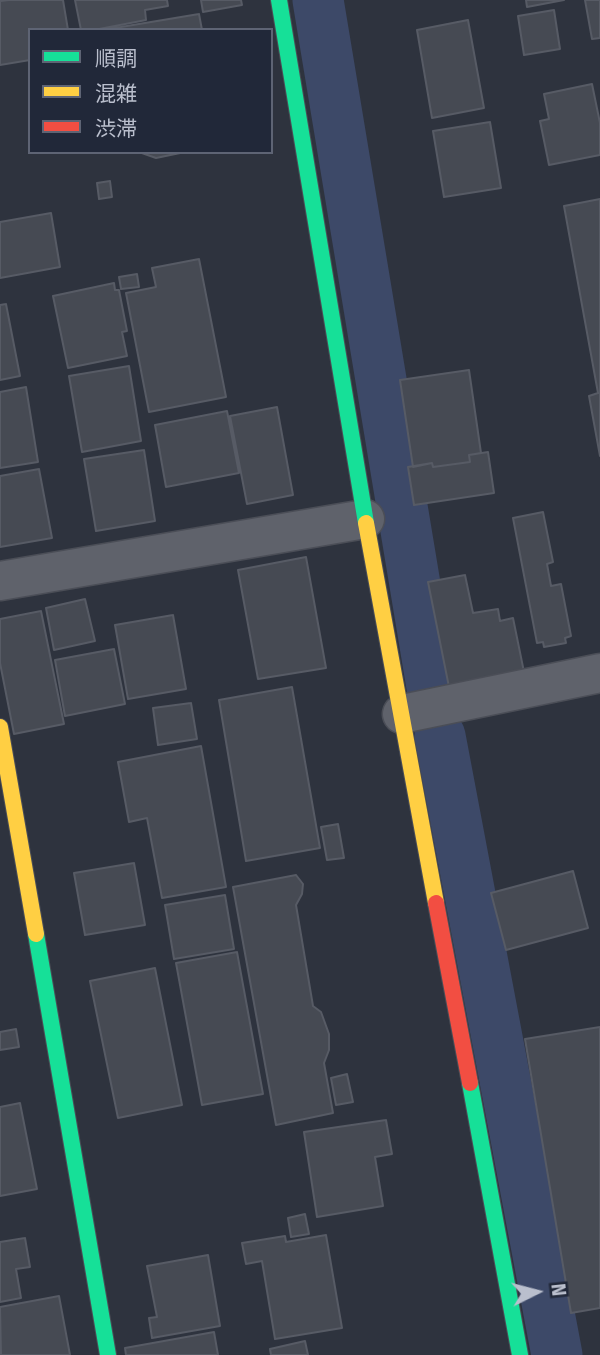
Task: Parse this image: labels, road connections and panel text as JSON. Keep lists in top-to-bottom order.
{
  "legend": ["順調", "混雑", "渋滞"],
  "north": "right"
}
